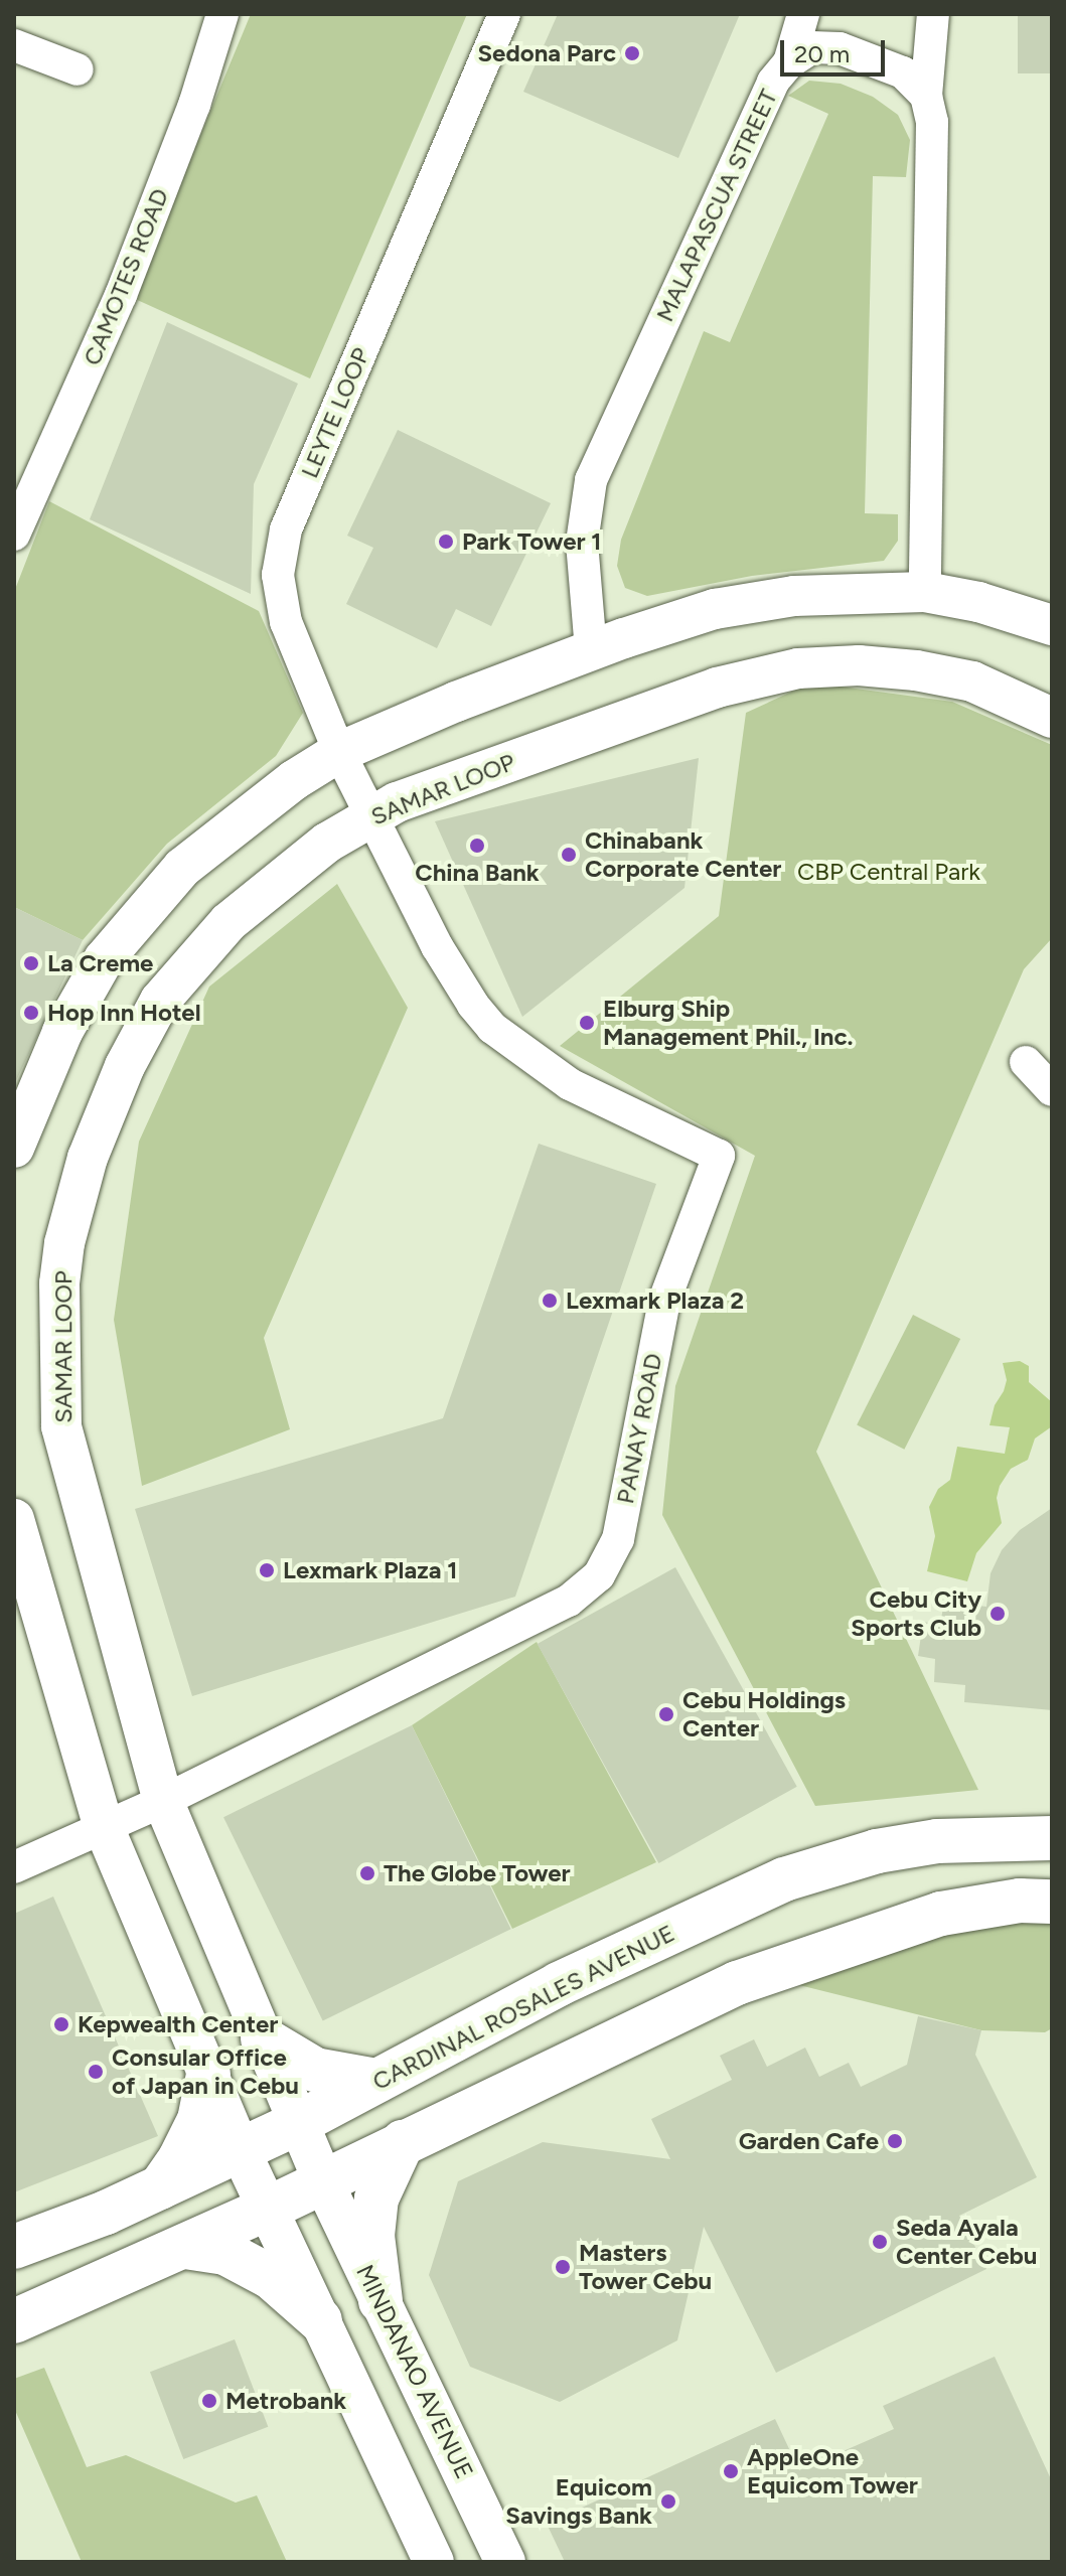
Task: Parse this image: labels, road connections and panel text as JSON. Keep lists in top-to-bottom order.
{
  "streets": {
    "main road": ["CARDINAL ROSALES AVENUE"],
    "street": [
      "MALAPASCUA STREET",
      "CAMOTES ROAD",
      "LEYTE LOOP",
      "SAMAR LOOP",
      "PANAY ROAD",
      "MINDANAO AVENUE"
    ]
  },
  "crossings": [
    ["LEYTE LOOP", "SAMAR LOOP"],
    ["LEYTE LOOP", "PANAY ROAD"],
    ["SAMAR LOOP", "PANAY ROAD"],
    ["SAMAR LOOP", "CARDINAL ROSALES AVENUE"],
    ["SAMAR LOOP", "MINDANAO AVENUE"]
  ],
  "parks": ["CBP Central Park"],
  "places": [
    "Sedona Parc",
    "Park Tower 1",
    "China Bank",
    "Chinabank Corporate Center",
    "La Creme",
    "Hop Inn Hotel",
    "Elburg Ship Management Phil., Inc.",
    "Lexmark Plaza 2",
    "Lexmark Plaza 1",
    "Cebu City Sports Club",
    "Cebu Holdings Center",
    "The Globe Tower",
    "Kepwealth Center",
    "Consular Office of Japan in Cebu",
    "Garden Cafe",
    "Seda Ayala Center Cebu",
    "Masters Tower Cebu",
    "Metrobank",
    "AppleOne Equicom Tower",
    "Equicom Savings Bank"
  ],
  "scale_bar": "20 m"
}
